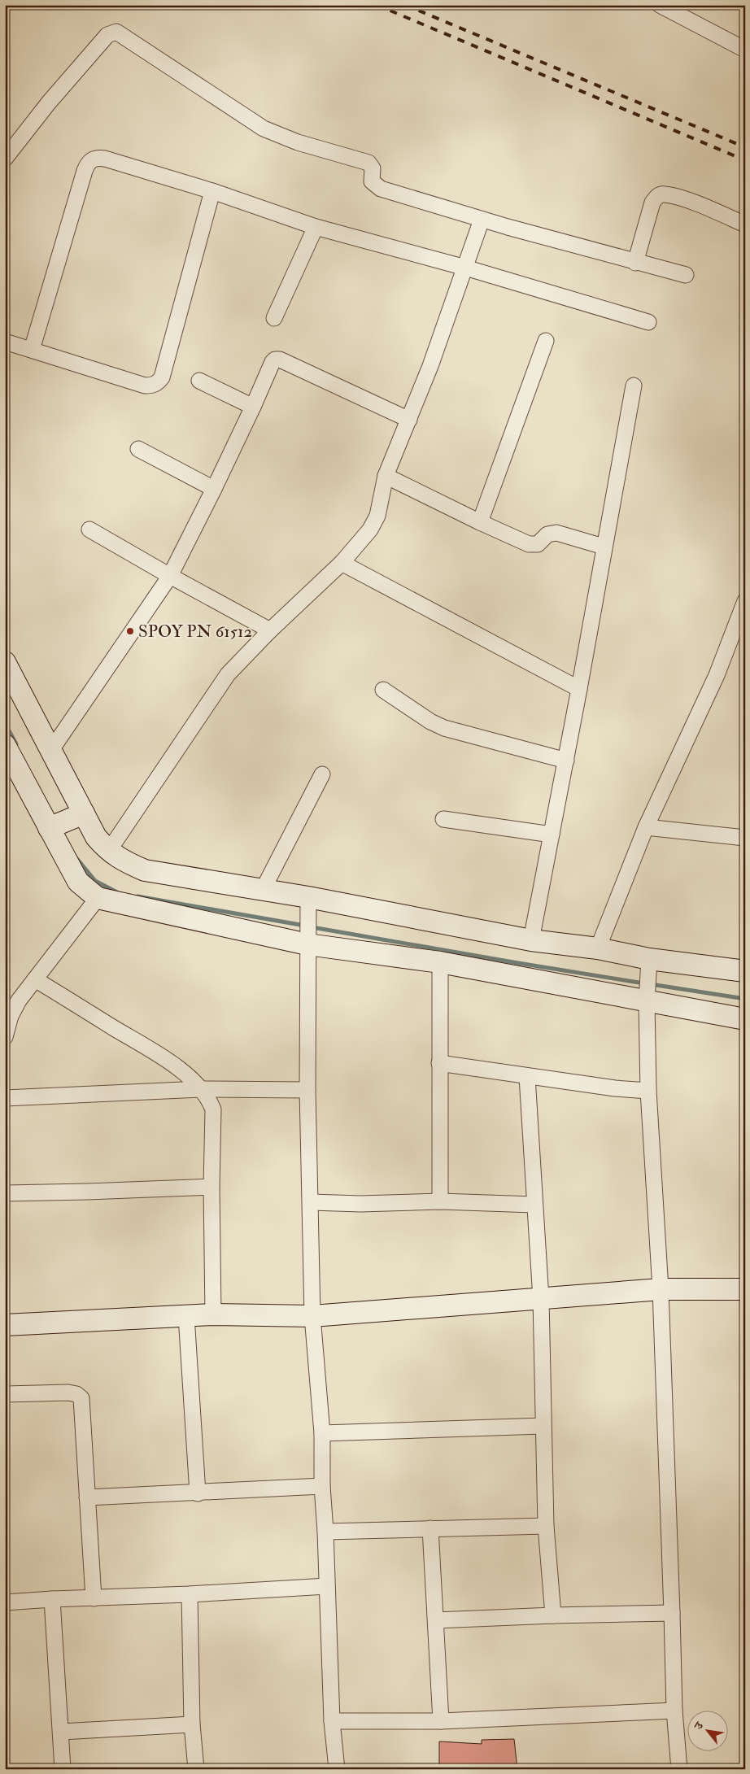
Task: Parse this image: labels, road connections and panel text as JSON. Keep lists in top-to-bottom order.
{
  "places": ["SPOY PN 61512"],
  "north": "top left"
}
